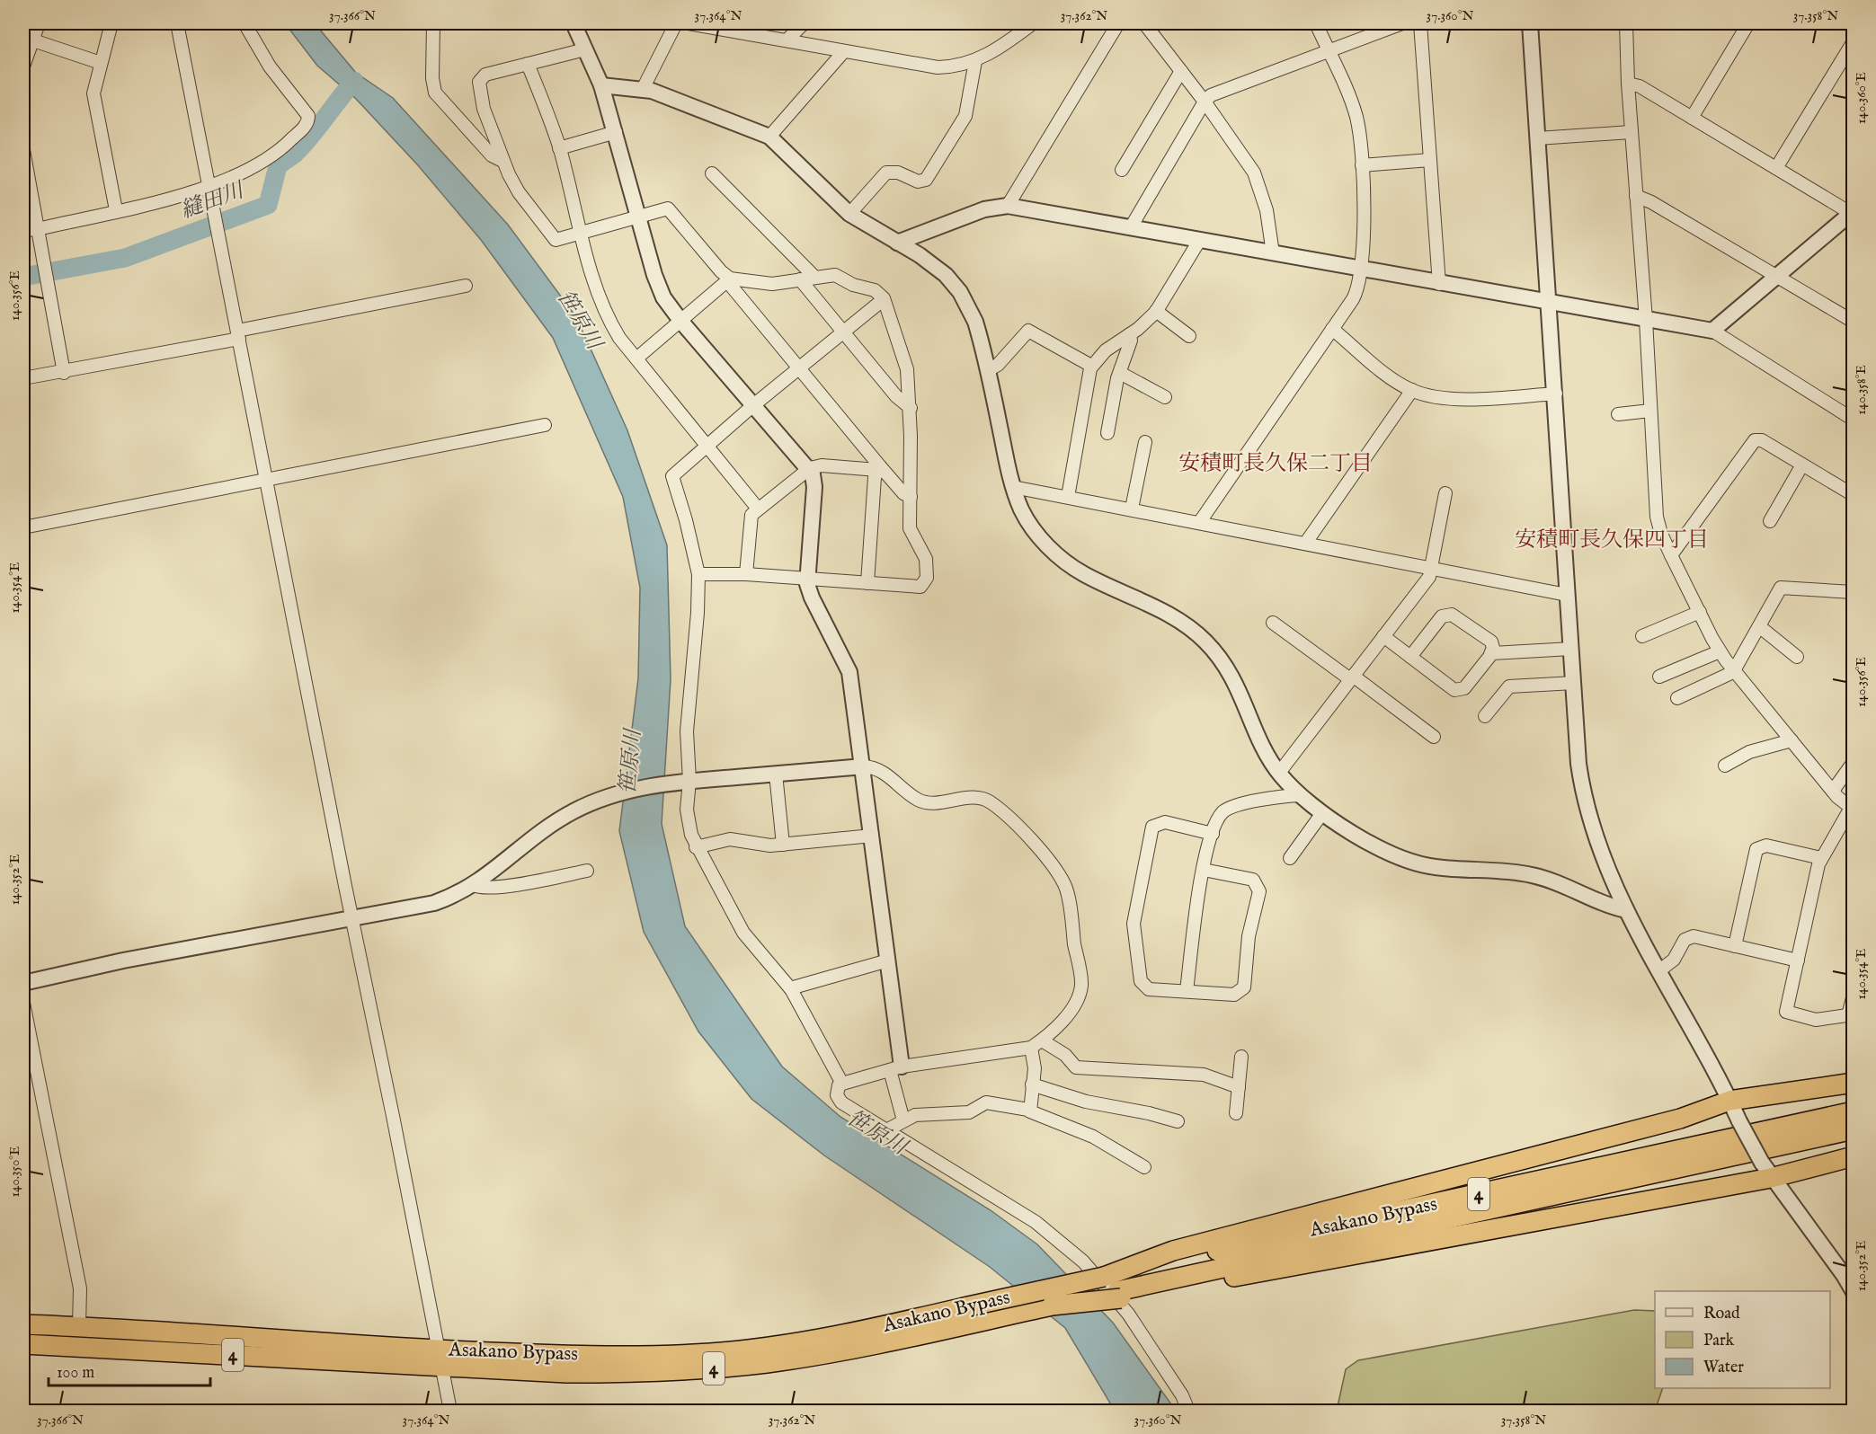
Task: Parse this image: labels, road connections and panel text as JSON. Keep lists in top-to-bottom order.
{
  "streets": {
    "highway": ["4", "Asakano Bypass"]
  },
  "districts": ["安積町長久保二丁目", "安積町長久保四丁目"],
  "water": ["縫田川", "笹原川"],
  "legend": ["Road", "Park", "Water"],
  "scale_bar": "100 m",
  "coordinates": [
    "37.366°N",
    "37.364°N",
    "37.362°N",
    "37.360°N",
    "37.358°N",
    "140.360°E",
    "140.356°E",
    "140.358°E",
    "140.354°E",
    "140.352°E",
    "140.350°E"
  ]
}
